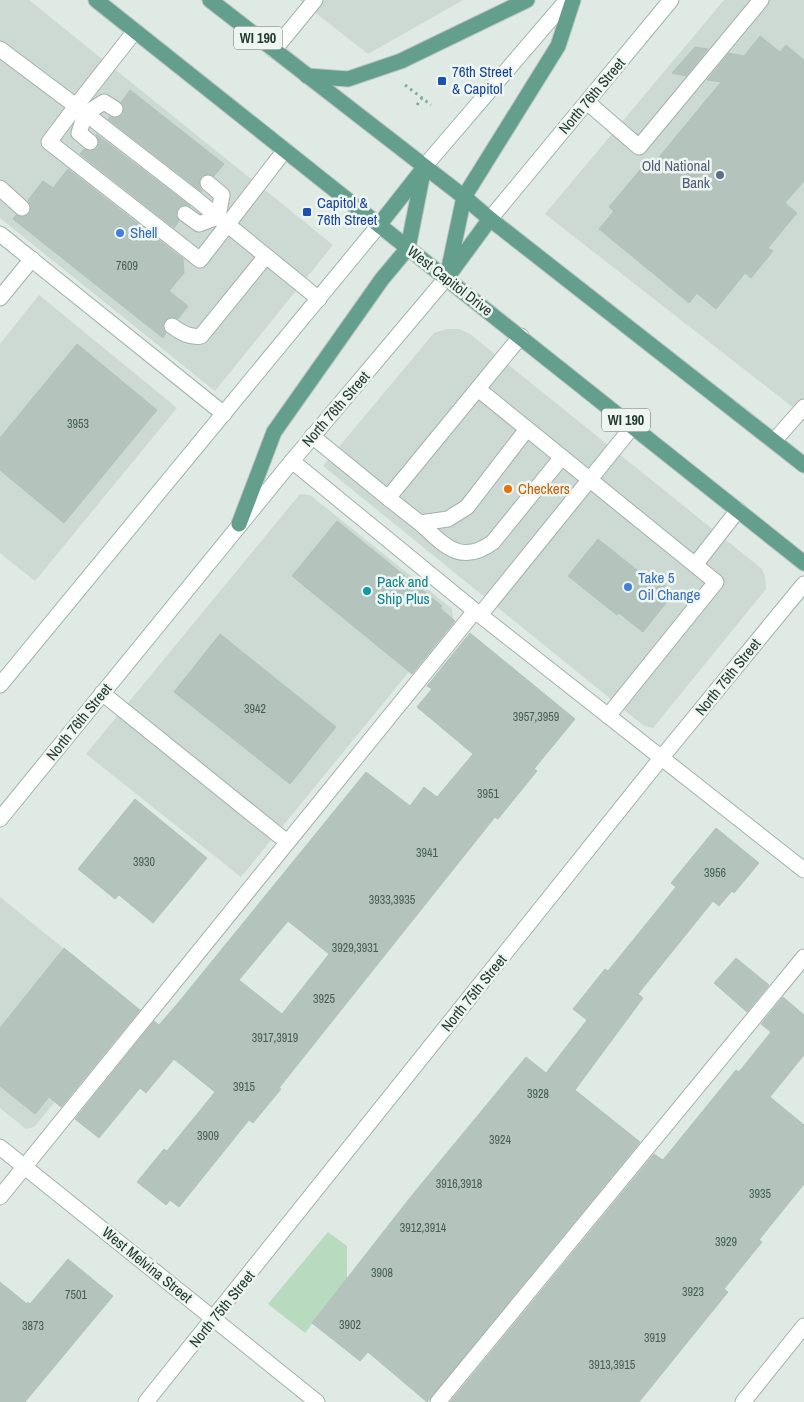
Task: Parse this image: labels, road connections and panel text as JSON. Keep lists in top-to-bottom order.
{
  "streets": {
    "main road": [
      "WI 190",
      "North 76th Street",
      "West Capitol Drive",
      "North 75th Street",
      "West Melvina Street"
    ]
  },
  "crossings": [
    ["WI 190", "North 76th Street"],
    ["North 76th Street", "West Capitol Drive"],
    ["North 75th Street", "West Melvina Street"]
  ],
  "places": {
    "transit": ["76th Street & Capitol", "Capitol & 76th Street"],
    "other": [
      "Old National Bank",
      "Shell",
      "Checkers",
      "Take 5 Oil Change",
      "Pack and Ship Plus"
    ]
  },
  "house_numbers": [
    "7609",
    "3953",
    "3942",
    "3957,3959",
    "3951",
    "3941",
    "3930",
    "3956",
    "3933,3935",
    "3929,3931",
    "3925",
    "3917,3919",
    "3915",
    "3928",
    "3909",
    "3924",
    "3916,3918",
    "3935",
    "3912,3914",
    "3929",
    "3908",
    "3923",
    "7501",
    "3902",
    "3873",
    "3919",
    "3913,3915"
  ]
}
